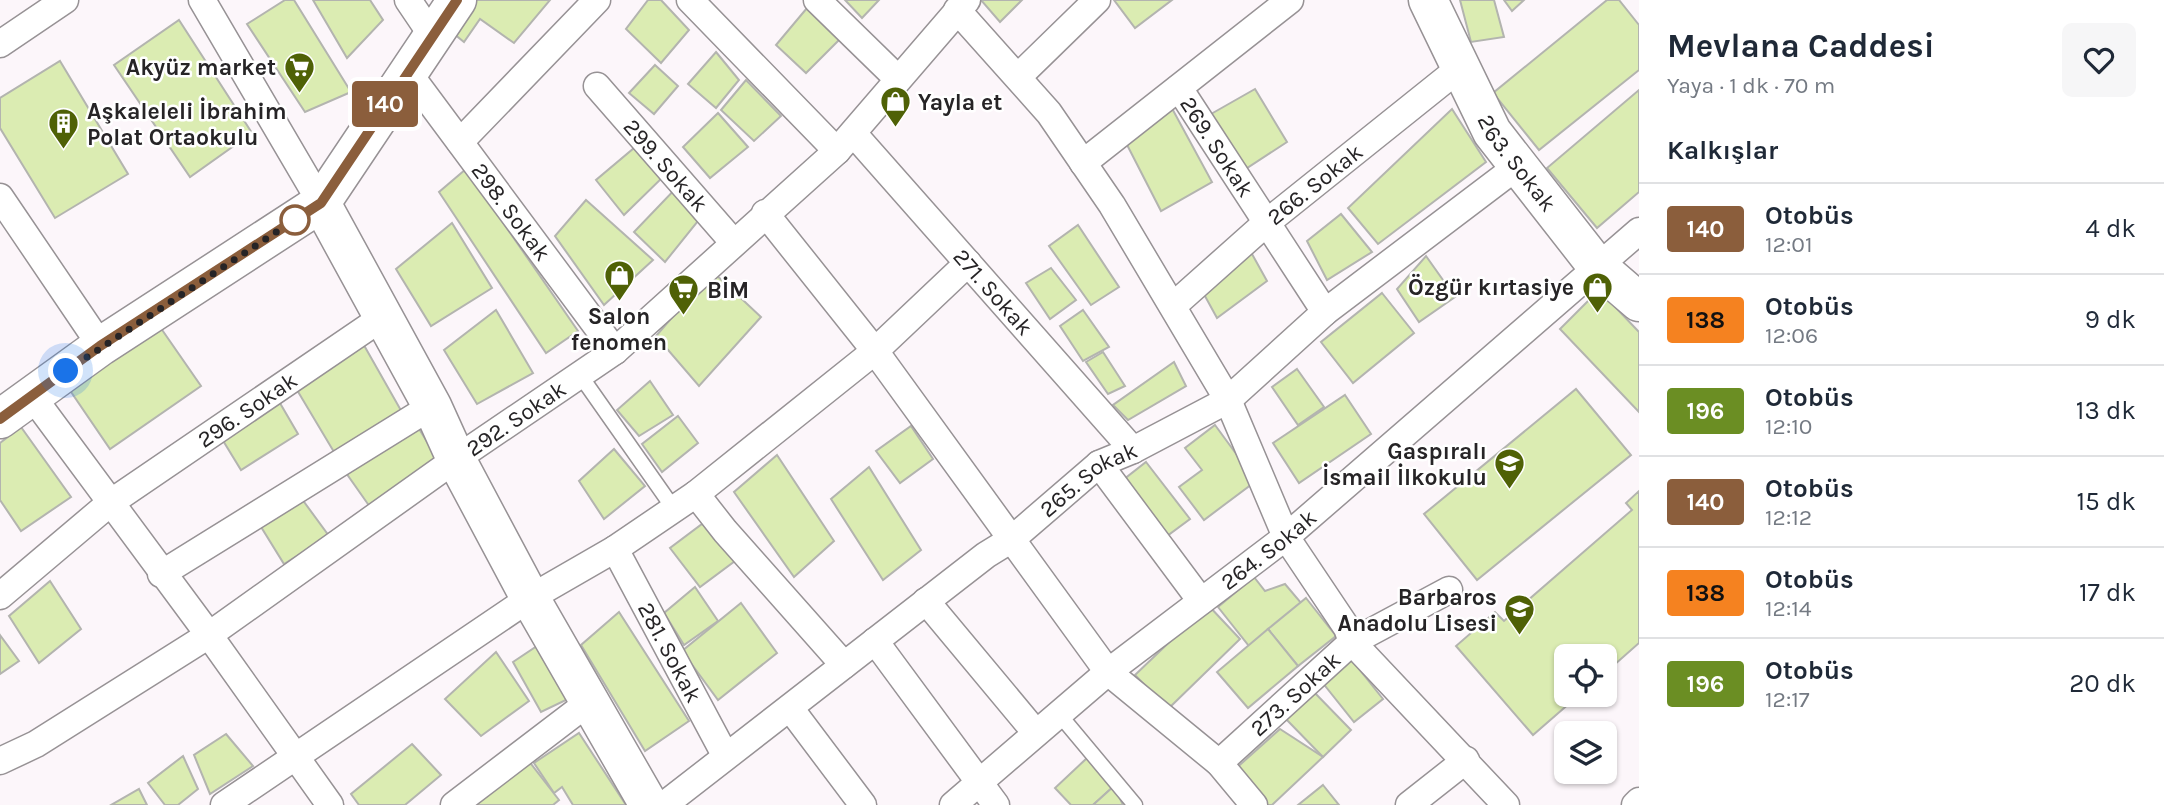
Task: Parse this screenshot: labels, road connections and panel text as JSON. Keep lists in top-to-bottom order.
{
  "streets": {
    "street": [
      "269. Sokak",
      "263. Sokak",
      "299. Sokak",
      "266. Sokak",
      "298. Sokak",
      "271. Sokak",
      "296. Sokak",
      "292. Sokak",
      "265. Sokak",
      "264. Sokak",
      "281. Sokak",
      "273. Sokak"
    ]
  },
  "crossings": [
    ["269. Sokak", "266. Sokak"],
    ["269. Sokak", "265. Sokak"],
    ["263. Sokak", "266. Sokak"],
    ["263. Sokak", "265. Sokak"],
    ["263. Sokak", "264. Sokak"],
    ["299. Sokak", "292. Sokak"],
    ["298. Sokak", "292. Sokak"],
    ["271. Sokak", "292. Sokak"],
    ["271. Sokak", "265. Sokak"],
    ["265. Sokak", "281. Sokak"]
  ],
  "places": {
    "supermarket": ["Akyüz market", "BİM"],
    "shop": ["Yayla et", "Salon fenomen", "Özgür kırtasiye"],
    "building": ["Aşkaleleli İbrahim Polat Ortaokulu"],
    "school or university": ["Gaspıralı İsmail İlkokulu", "Barbaros Anadolu Lisesi"]
  },
  "lines": ["bus line 140"],
  "page": {
    "on_map": "140",
    "heading": [
      ["Mevlana Caddesi", "Yaya · 1 dk · 70 m"],
      "Kalkışlar"
    ],
    "list": [
      {
        "mark": "140",
        "name": "Otobüs",
        "note": "12:01",
        "value": "4 dk"
      },
      {
        "mark": "138",
        "name": "Otobüs",
        "note": "12:06",
        "value": "9 dk"
      },
      {
        "mark": "196",
        "name": "Otobüs",
        "note": "12:10",
        "value": "13 dk"
      },
      {
        "mark": "140",
        "name": "Otobüs",
        "note": "12:12",
        "value": "15 dk"
      },
      {
        "mark": "138",
        "name": "Otobüs",
        "note": "12:14",
        "value": "17 dk"
      },
      {
        "mark": "196",
        "name": "Otobüs",
        "note": "12:17",
        "value": "20 dk"
      }
    ]
  }
}
